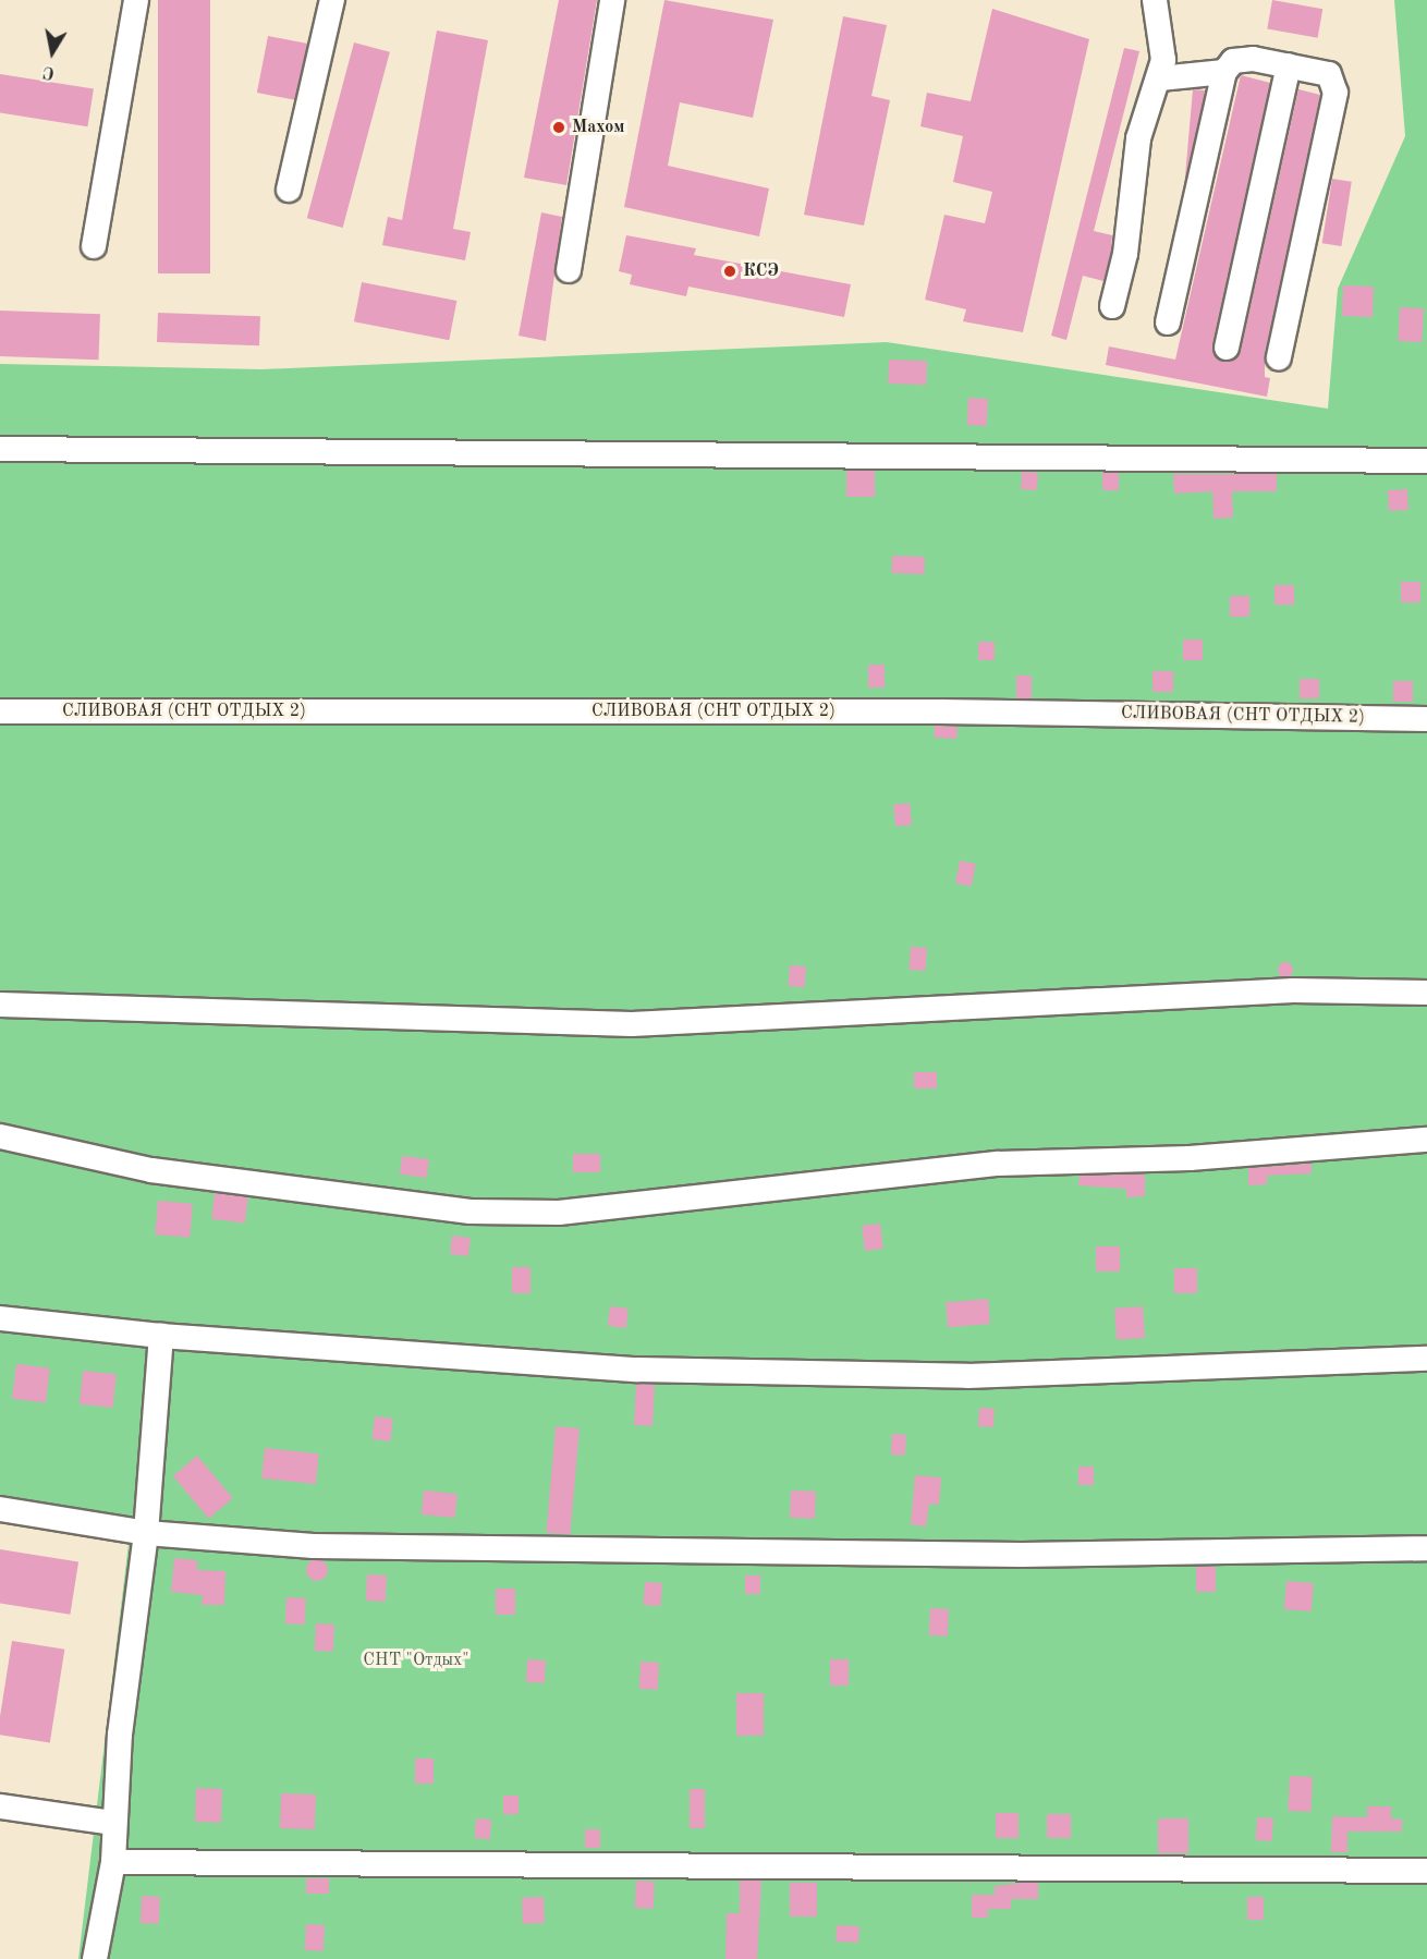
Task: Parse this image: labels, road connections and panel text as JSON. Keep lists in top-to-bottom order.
{
  "streets": {
    "lane": ["СЛИВОВАЯ (СНТ ОТДЫХ 2)"]
  },
  "parks": ["СНТ \"Отдых\""],
  "places": ["Махом", "КСЭ"],
  "north": "bottom"
}
